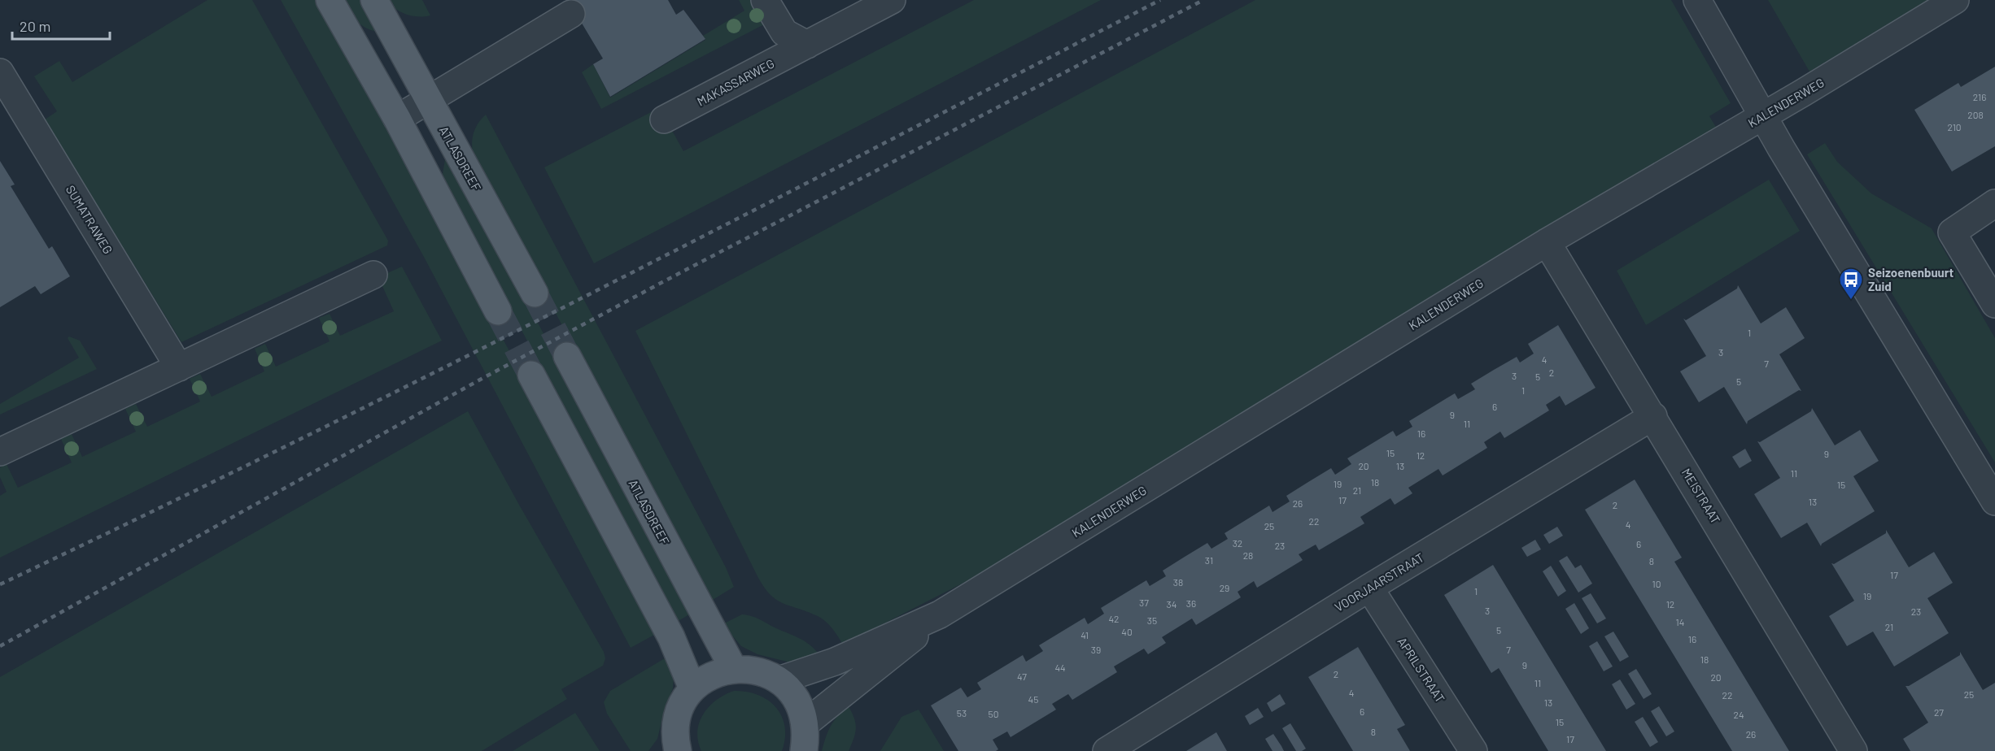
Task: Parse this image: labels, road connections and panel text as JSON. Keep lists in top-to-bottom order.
{
  "streets": {
    "main road": ["ATLASDREEF"],
    "street": [
      "MAKASSARWEG",
      "KALENDERWEG",
      "SUMATRAWEG",
      "MEISTRAAT",
      "VOORJAARSTRAAT",
      "APRILSTRAAT"
    ]
  },
  "crossings": [
    ["KALENDERWEG", "MEISTRAAT"],
    ["MEISTRAAT", "VOORJAARSTRAAT"],
    ["VOORJAARSTRAAT", "APRILSTRAAT"]
  ],
  "places": {
    "bus stop": ["Seizoenenbuurt Zuid"]
  },
  "house_numbers": [
    "216",
    "208",
    "210",
    "1",
    "3",
    "4",
    "7",
    "2",
    "3",
    "5",
    "5",
    "1",
    "6",
    "9",
    "11",
    "16",
    "15",
    "9",
    "12",
    "20",
    "13",
    "11",
    "18",
    "19",
    "15",
    "21",
    "17",
    "13",
    "26",
    "2",
    "22",
    "4",
    "25",
    "32",
    "6",
    "23",
    "28",
    "31",
    "8",
    "17",
    "38",
    "10",
    "29",
    "1",
    "19",
    "37",
    "36",
    "34",
    "12",
    "3",
    "23",
    "42",
    "35",
    "14",
    "21",
    "5",
    "40",
    "41",
    "16",
    "39",
    "7",
    "18",
    "9",
    "44",
    "2",
    "47",
    "20",
    "11",
    "4",
    "25",
    "22",
    "45",
    "13",
    "6",
    "27",
    "53",
    "50",
    "24",
    "15",
    "8",
    "26",
    "17"
  ],
  "scale_bar": "20 m"
}
